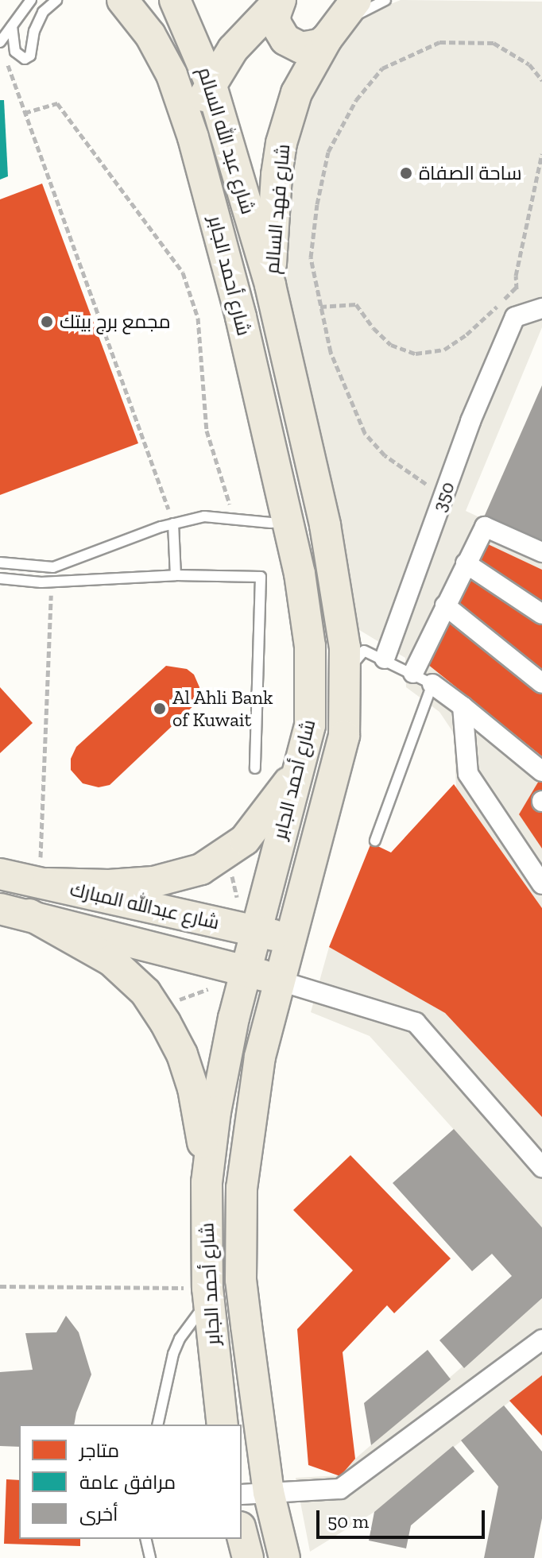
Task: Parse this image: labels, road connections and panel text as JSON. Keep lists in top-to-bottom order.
{
  "streets": {
    "main road": [
      "شارع عبد الله السالم",
      "شارع فهد السالم",
      "شارع أحمد الجابر",
      "شارع عبدالله المبارك"
    ],
    "street": ["350"]
  },
  "crossings": [
    ["شارع عبد الله السالم", "شارع فهد السالم"],
    ["شارع عبد الله السالم", "شارع أحمد الجابر"],
    ["شارع فهد السالم", "شارع أحمد الجابر"],
    ["شارع أحمد الجابر", "شارع عبدالله المبارك"]
  ],
  "places": ["ساحة الصفاة", "مجمع برج بيتك", "Al Ahli Bank of Kuwait"],
  "legend": ["متاجر", "مرافق عامة", "أخرى"],
  "scale_bar": "50 m"
}
